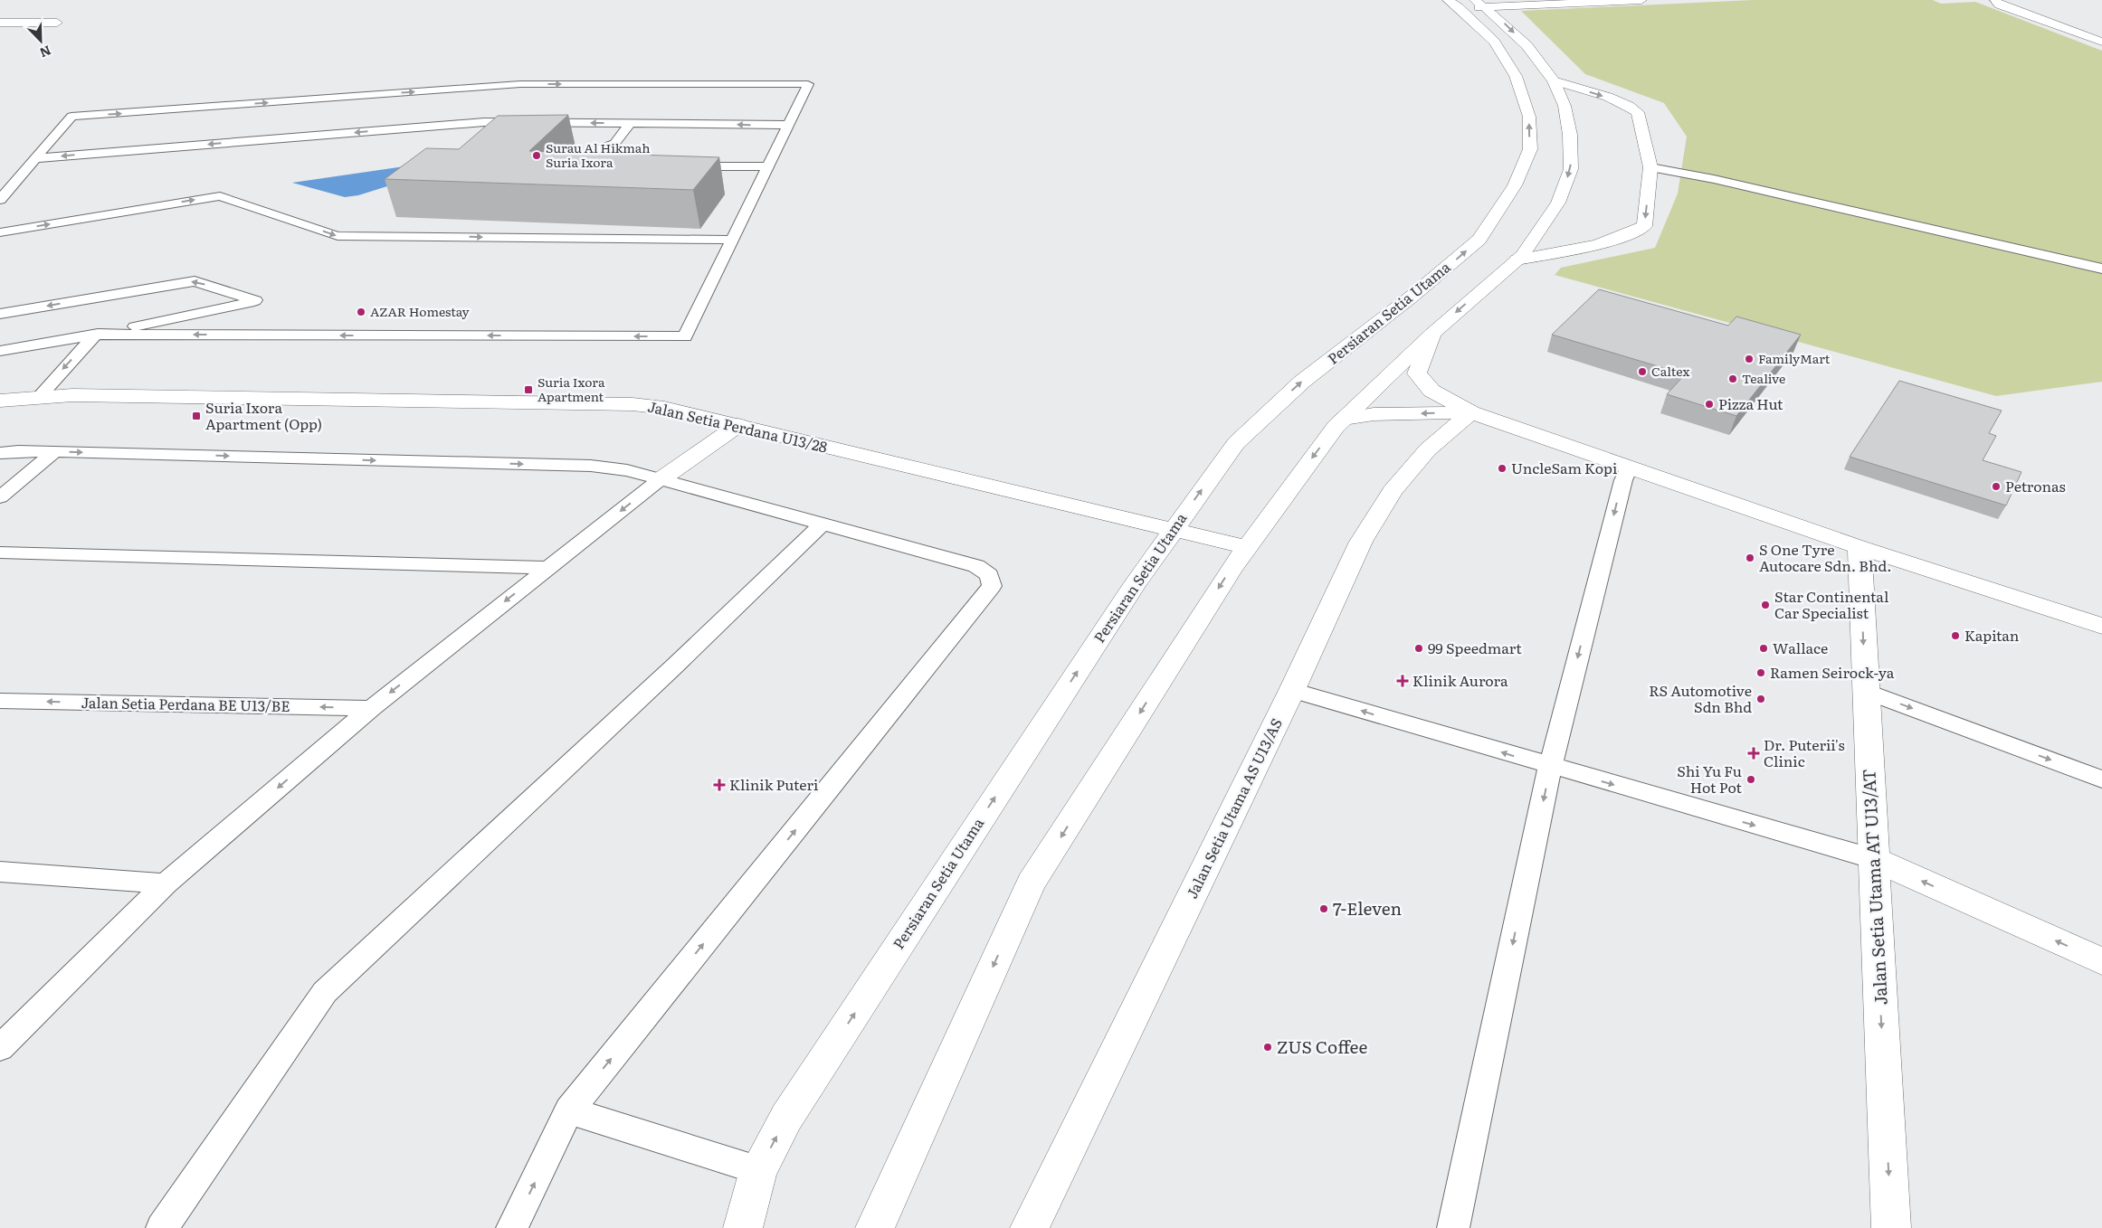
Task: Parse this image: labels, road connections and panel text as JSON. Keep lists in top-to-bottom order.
{
  "streets": {
    "street": [
      "Persiaran Setia Utama",
      "Jalan Setia Perdana U13/28",
      "Jalan Setia Utama AS U13/AS",
      "Jalan Setia Utama AT U13/AT"
    ],
    "lane": ["Jalan Setia Perdana BE U13/BE"]
  },
  "crossings": [
    ["Persiaran Setia Utama", "Jalan Setia Perdana U13/28"]
  ],
  "one_way": ["Jalan Setia Utama AT U13/AT"],
  "places": {
    "other": [
      "Surau Al Hikmah Suria Ixora",
      "AZAR Homestay",
      "FamilyMart",
      "Caltex",
      "Tealive",
      "Pizza Hut",
      "UncleSam Kopi",
      "Petronas",
      "S One Tyre Autocare Sdn. Bhd.",
      "Star Continental Car Specialist",
      "Kapitan",
      "99 Speedmart",
      "Wallace",
      "Ramen Seirock-ya",
      "RS Automotive Sdn Bhd",
      "Shi Yu Fu Hot Pot",
      "7-Eleven",
      "ZUS Coffee"
    ],
    "transit": ["Suria Ixora Apartment", "Suria Ixora Apartment (Opp)"],
    "health": ["Klinik Aurora", "Dr. Puterii's Clinic", "Klinik Puteri"]
  },
  "north": "bottom right"
}
